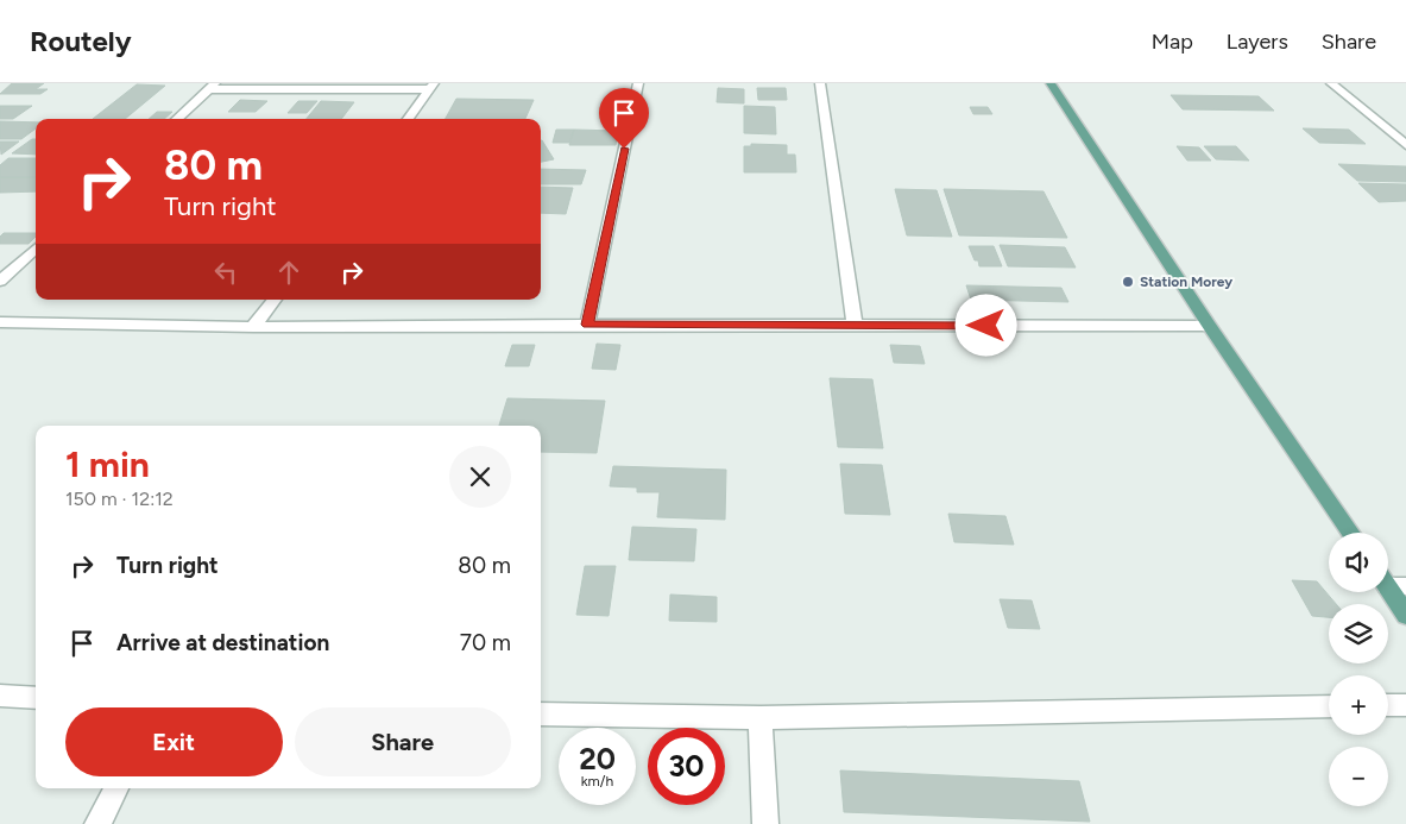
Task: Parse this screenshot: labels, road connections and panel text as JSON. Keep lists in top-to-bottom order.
{
  "places": ["Station Morey"],
  "page": {
    "header": "Routely",
    "nav": ["Map", "Layers", "Share"],
    "turn": ["80 m", "Turn right"],
    "heading": ["1 min", "150 m · 12:12"],
    "list": [
      {
        "name": "Turn right",
        "value": "80 m"
      },
      {
        "name": "Arrive at destination",
        "value": "70 m"
      }
    ],
    "map_buttons": ["+", "−"],
    "buttons": ["Exit", "Share"],
    "speed": "20 km/h",
    "limit": "30"
  }
}
